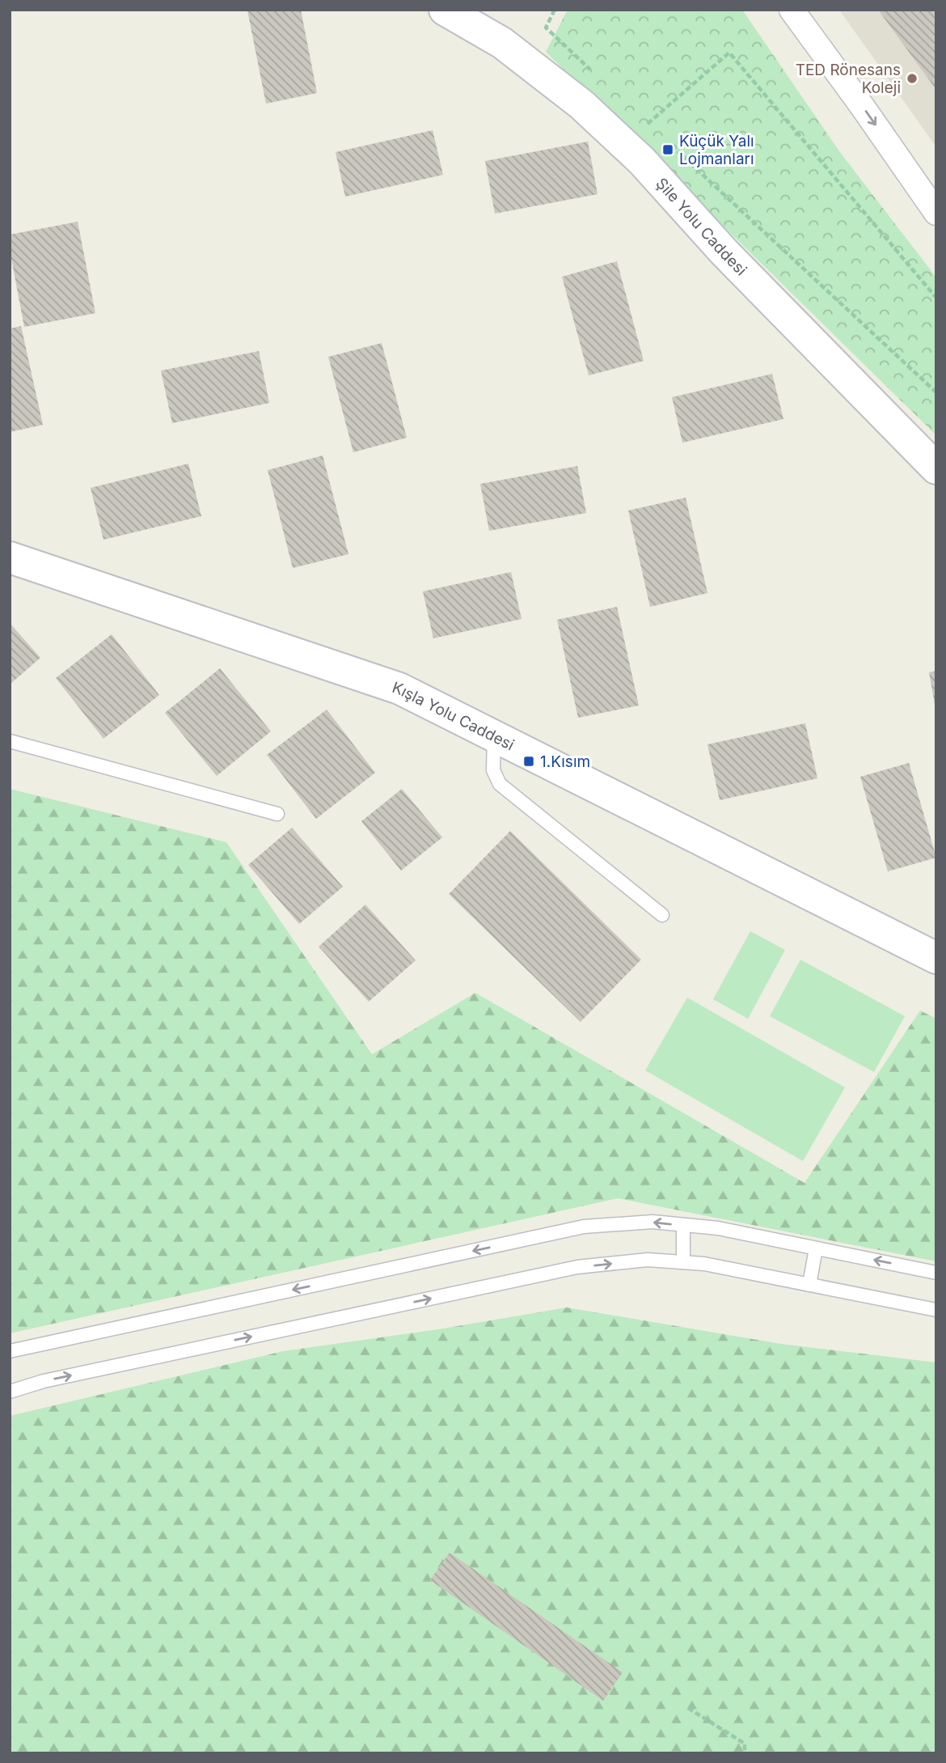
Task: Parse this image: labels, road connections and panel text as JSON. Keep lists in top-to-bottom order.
{
  "streets": {
    "street": ["Şile Yolu Caddesi", "Kışla Yolu Caddesi"]
  },
  "places": {
    "other": ["TED Rönesans Koleji"],
    "transit": ["Küçük Yalı Lojmanları", "1.Kısım"]
  }
}
